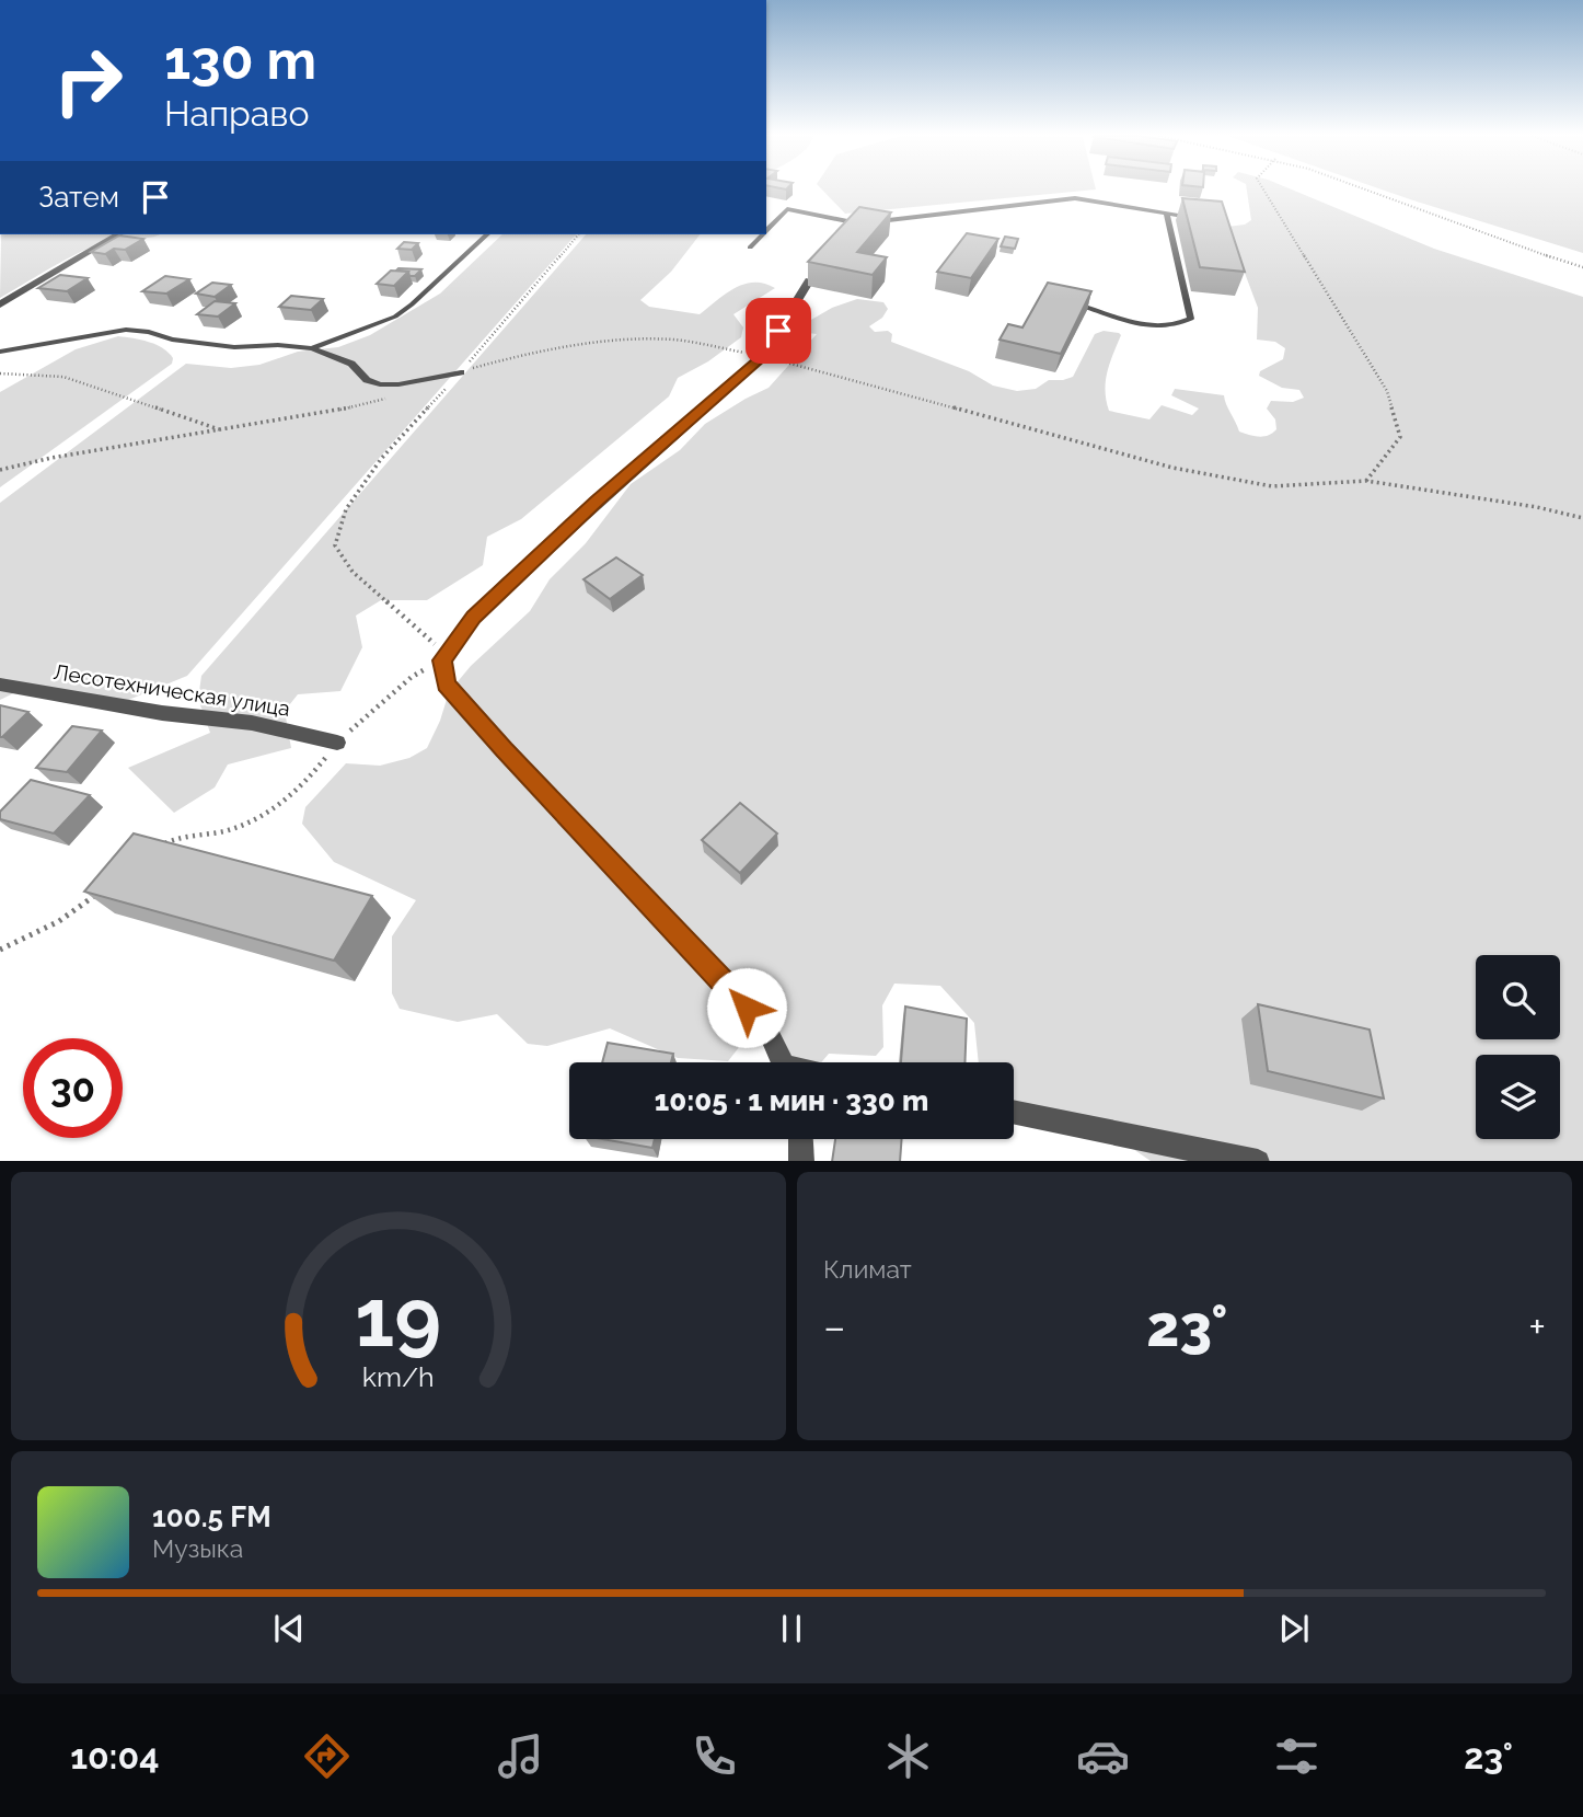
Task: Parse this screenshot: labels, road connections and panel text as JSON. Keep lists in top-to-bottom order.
{
  "streets": {
    "street": ["Лесотехническая улица"]
  },
  "page": {
    "turn": ["130 m", "Направо"],
    "then": "Затем",
    "limit": "30",
    "trip": "10:05 · 1 мин · 330 m",
    "tile": "Климат",
    "heat": ["−", "23°", "+"],
    "song": ["100.5 FM", "Музыка"],
    "tabs": ["10:04", "23°"],
    "gauge": ["19", "km/h"]
  }
}
